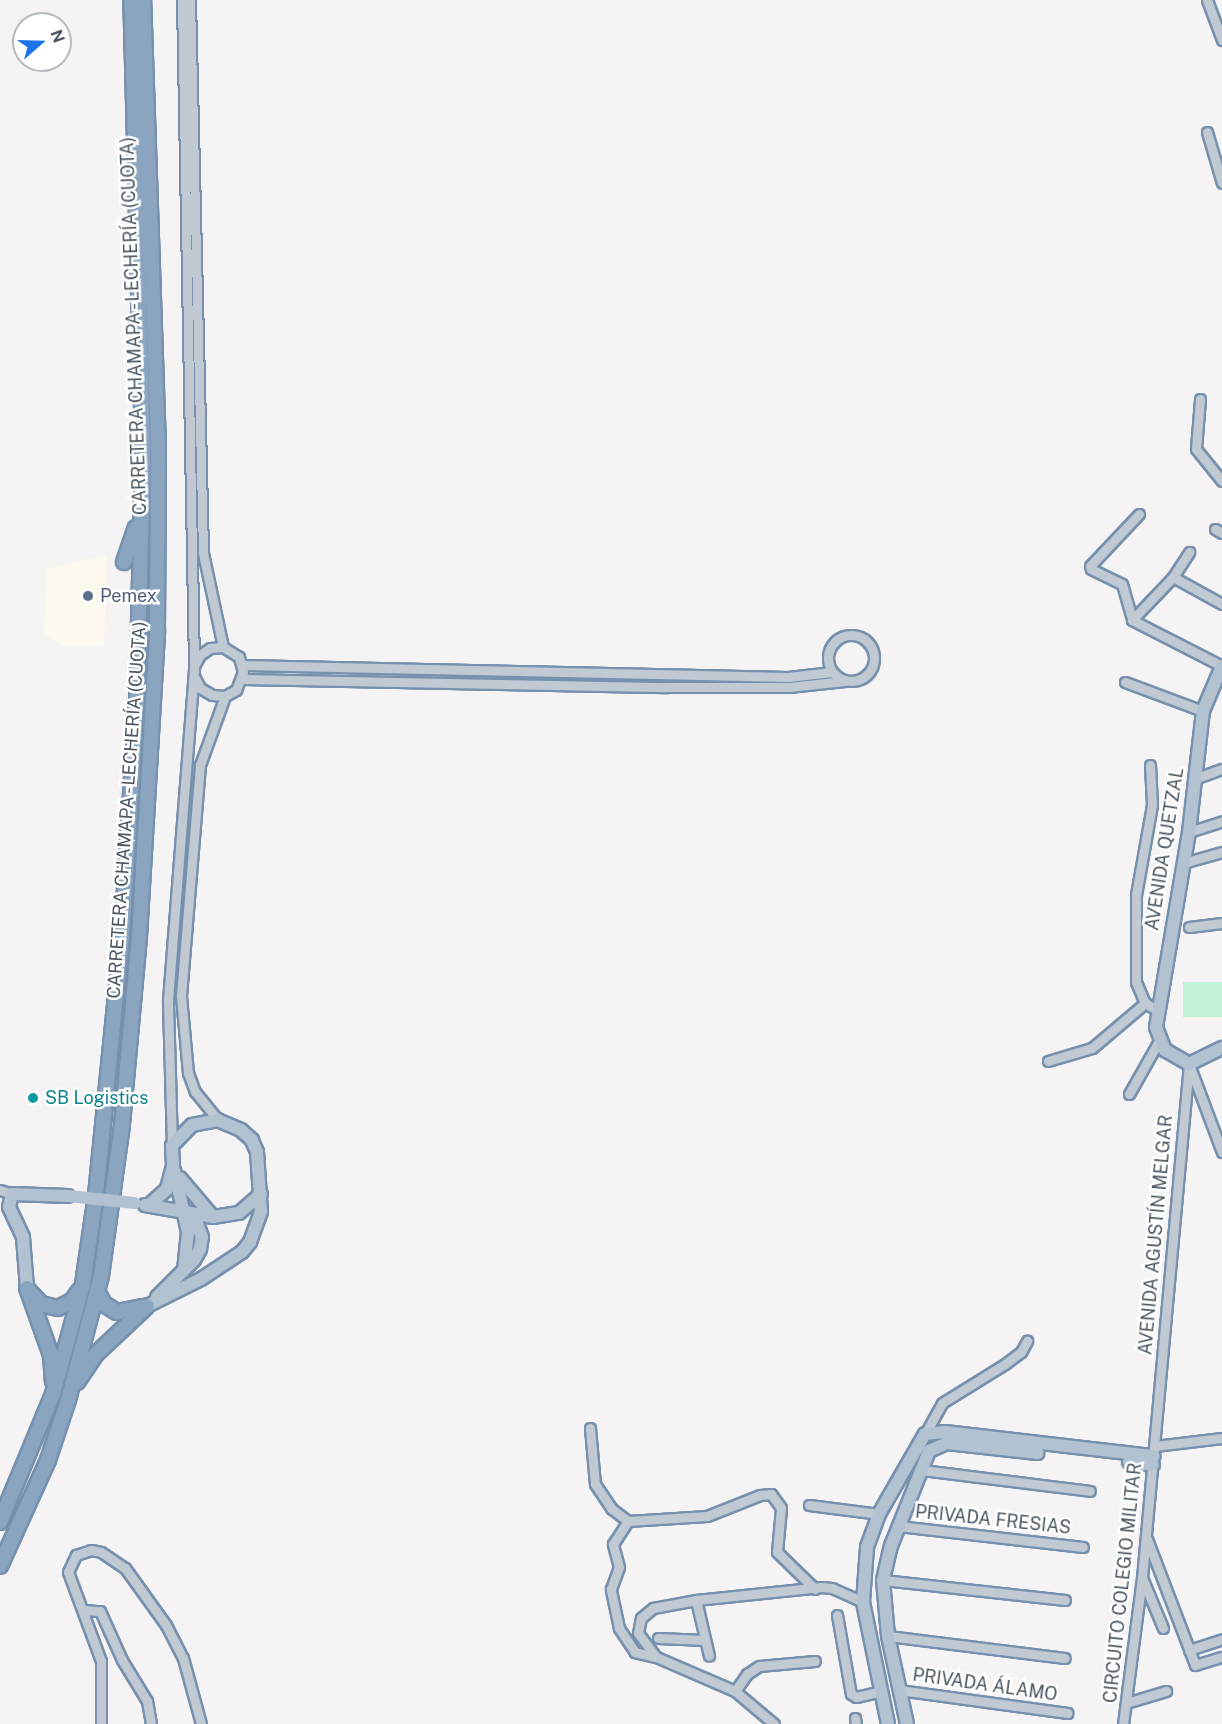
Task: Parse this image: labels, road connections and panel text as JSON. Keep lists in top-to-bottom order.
{
  "streets": {
    "highway": ["CARRETERA CHAMAPA - LECHERÍA (CUOTA)"],
    "main road": ["AVENIDA QUETZAL"],
    "street": [
      "AVENIDA AGUSTÍN MELGAR",
      "PRIVADA FRESIAS",
      "CIRCUITO COLEGIO MILITAR",
      "PRIVADA ÁLAMO"
    ]
  },
  "crossings": [
    ["AVENIDA AGUSTÍN MELGAR", "CIRCUITO COLEGIO MILITAR"]
  ],
  "places": ["Pemex", "SB Logistics"],
  "north": "right"
}
